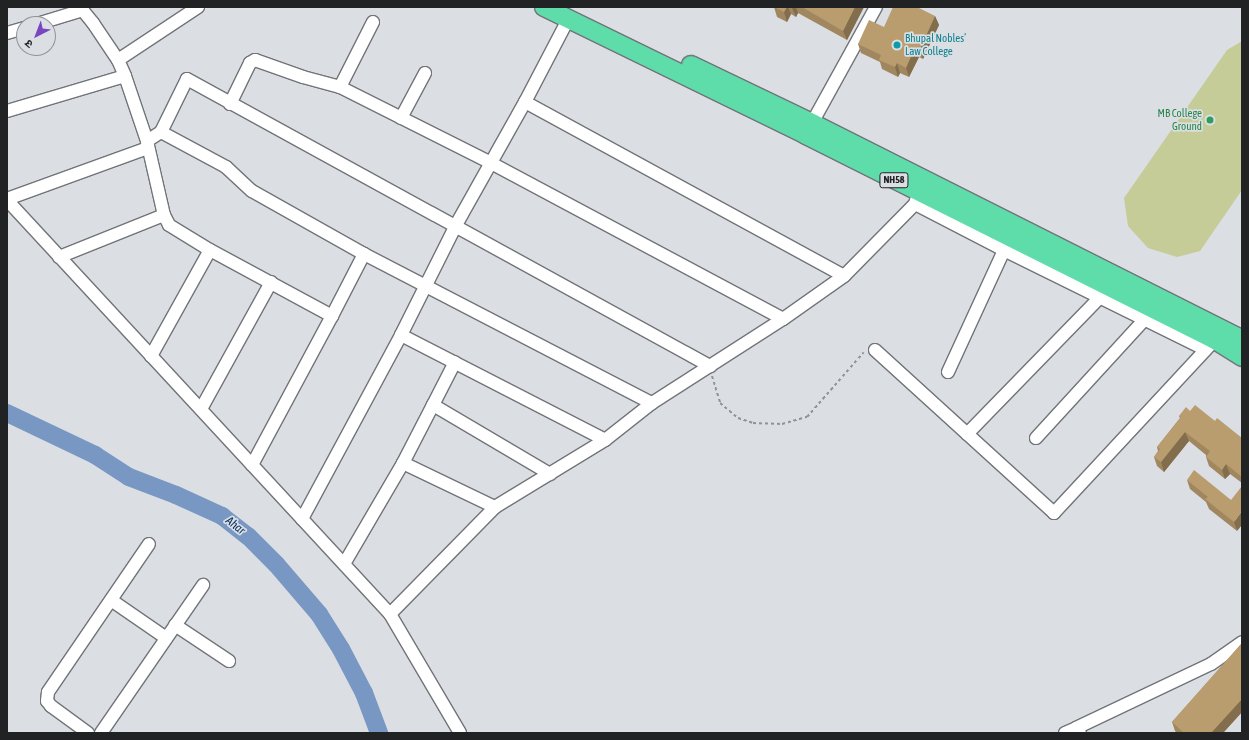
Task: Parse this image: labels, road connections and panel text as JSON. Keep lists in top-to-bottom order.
{
  "streets": {
    "highway": ["NH58"]
  },
  "water": ["Ahar"],
  "places": ["Bhupal Nobles’ Law College", "MB College Ground"],
  "north": "bottom left"
}
